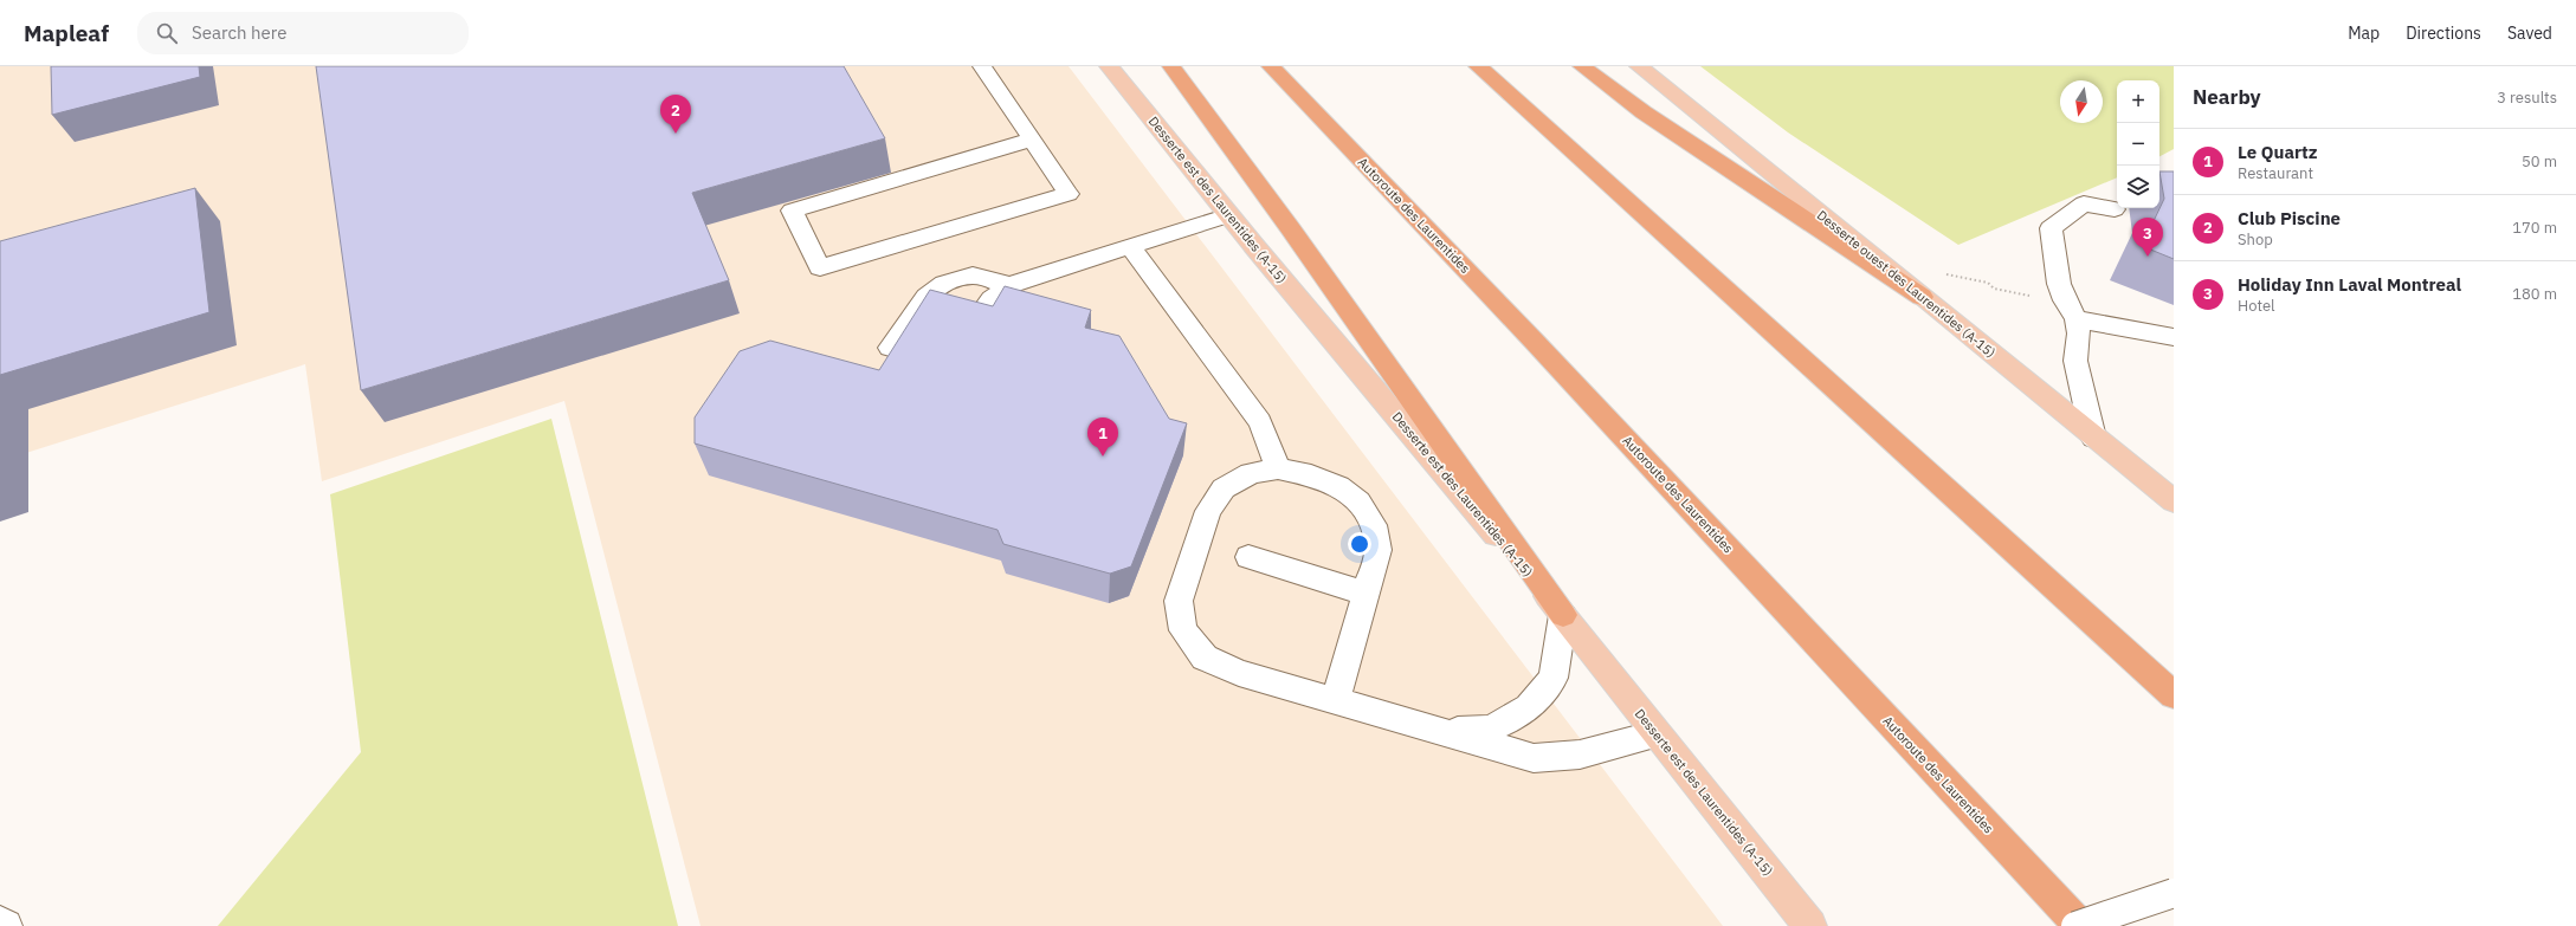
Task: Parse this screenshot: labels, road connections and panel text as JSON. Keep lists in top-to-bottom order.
{
  "streets": {
    "highway": ["Autoroute des Laurentides"],
    "main road": ["Desserte est des Laurentides (A-15)", "Desserte ouest des Laurentides (A-15)"]
  },
  "north": "bottom",
  "page": {
    "header": "Mapleaf",
    "search": "Search here",
    "nav": ["Map", "Directions", "Saved"],
    "heading": ["Nearby", "3 results"],
    "map_buttons": ["+", "−"],
    "pins": ["2", "3", "1"],
    "list": [
      {
        "mark": "1",
        "name": "Le Quartz",
        "note": "Restaurant",
        "value": "50 m"
      },
      {
        "mark": "2",
        "name": "Club Piscine",
        "note": "Shop",
        "value": "170 m"
      },
      {
        "mark": "3",
        "name": "Holiday Inn Laval Montreal",
        "note": "Hotel",
        "value": "180 m"
      }
    ]
  }
}
